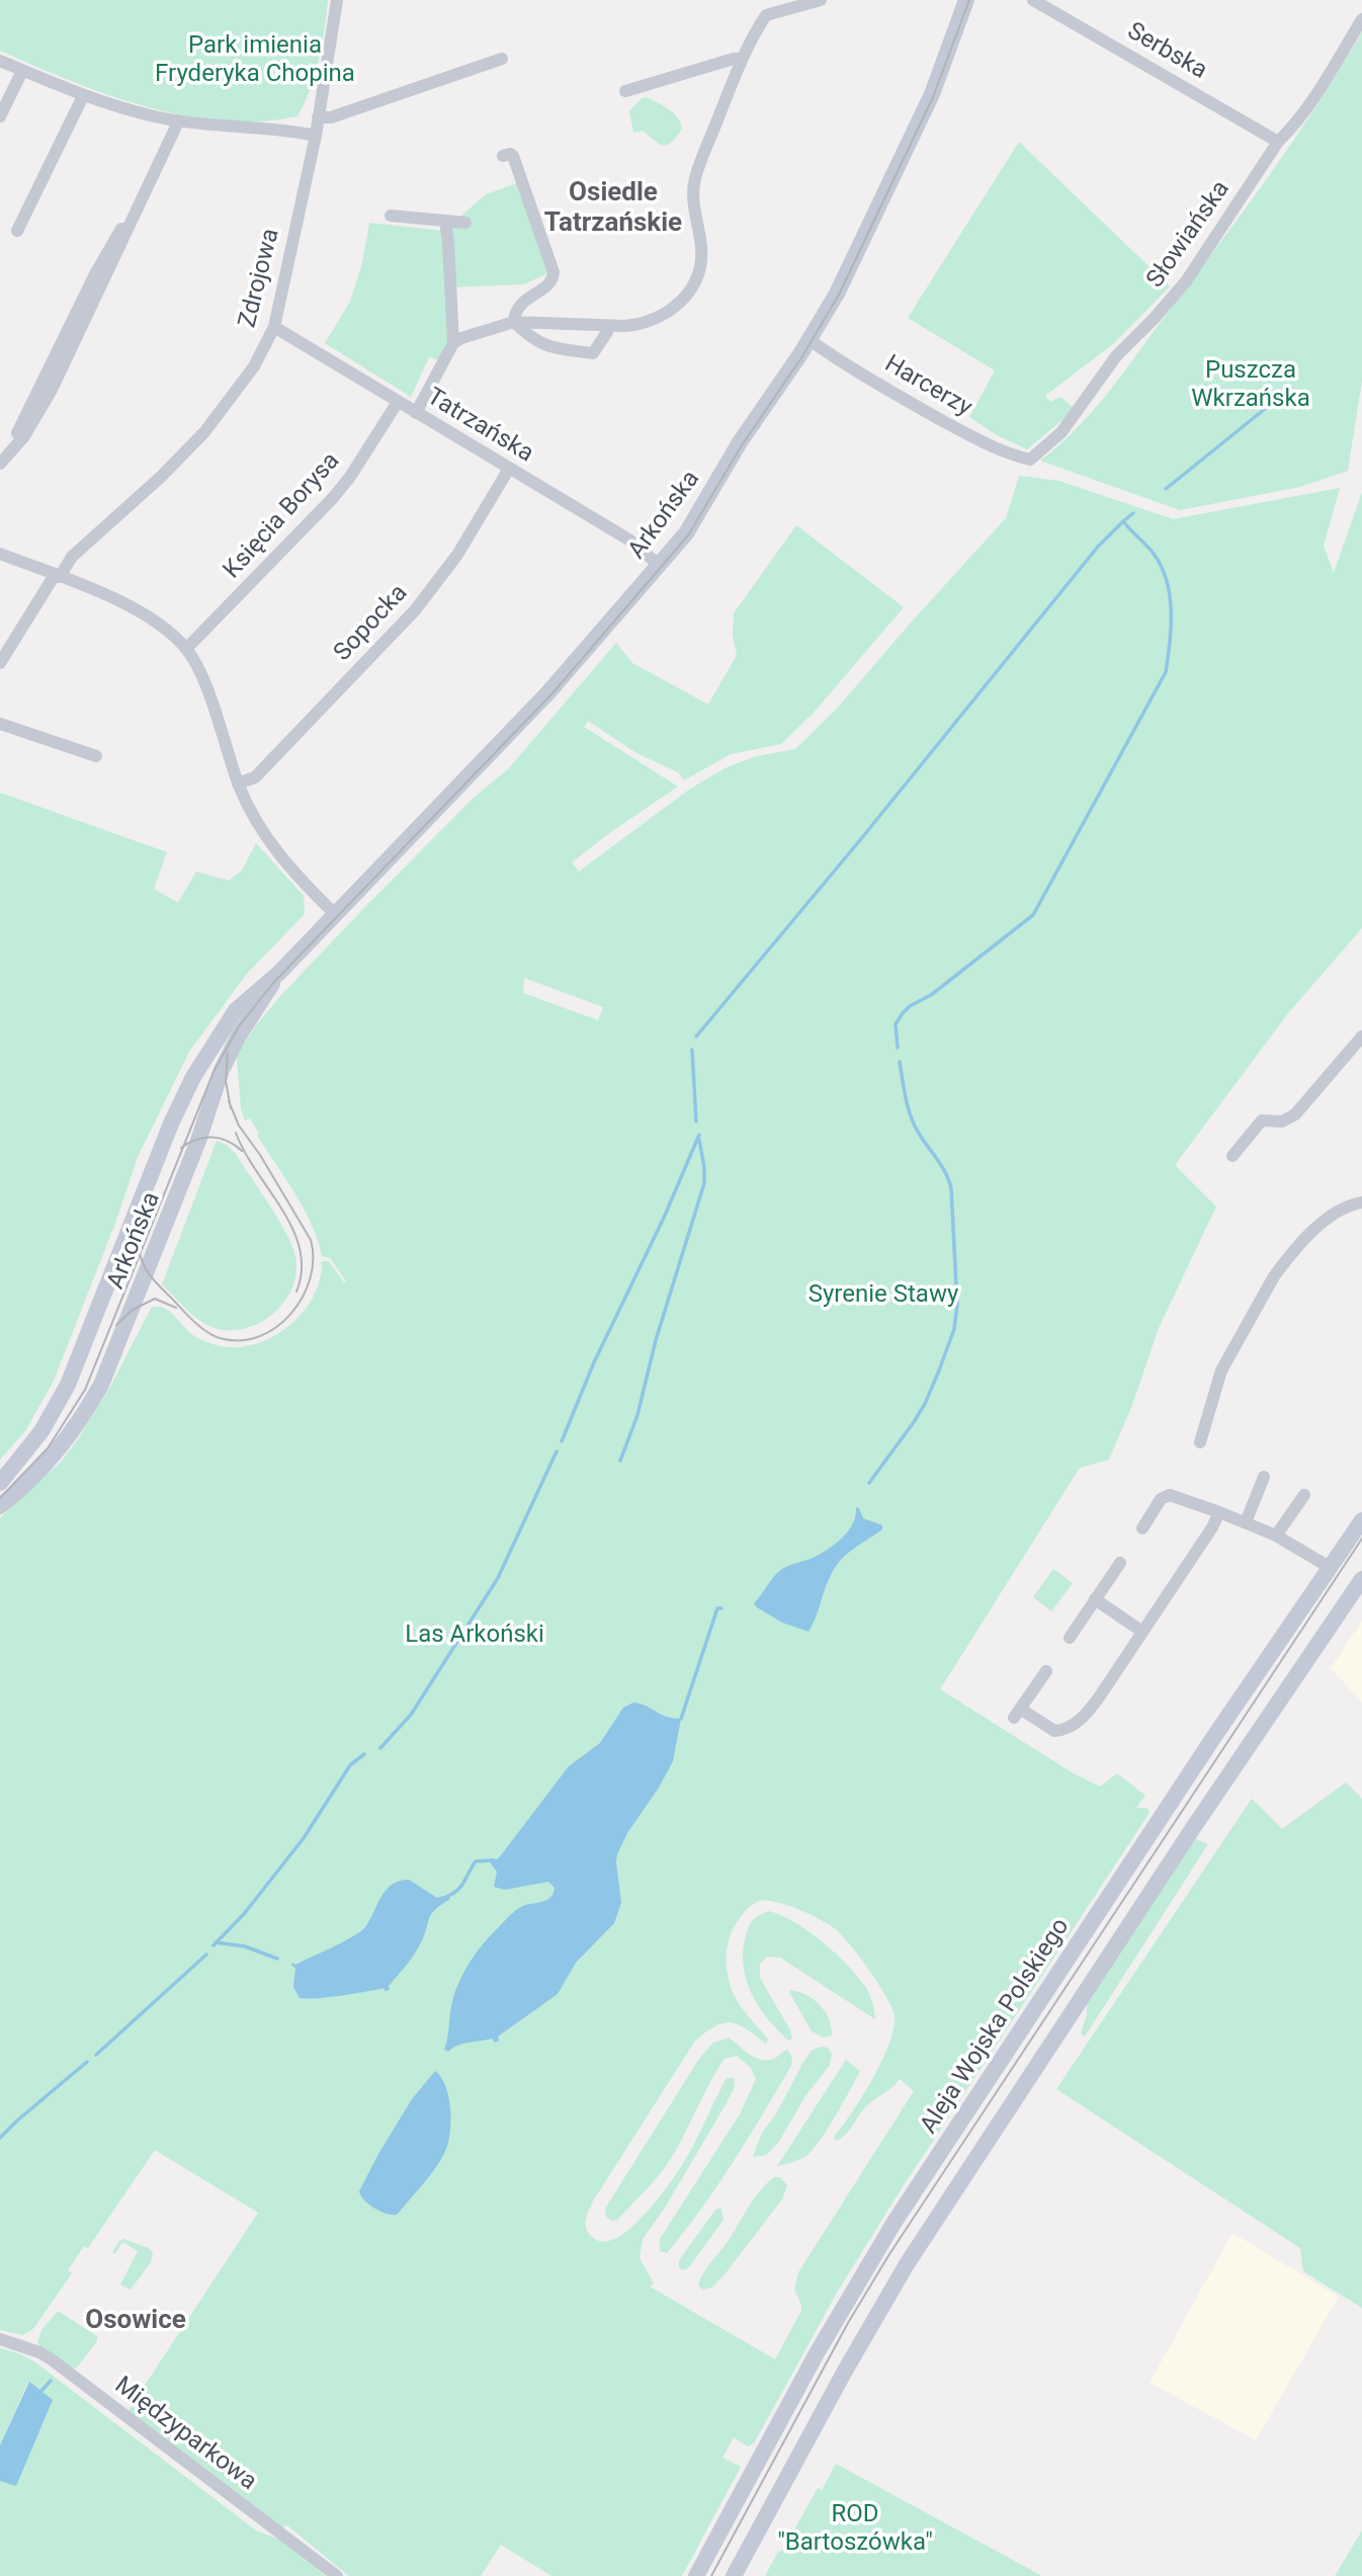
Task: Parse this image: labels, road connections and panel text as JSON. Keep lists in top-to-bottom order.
{
  "streets": {
    "main road": ["Arkońska", "Aleja Wojska Polskiego"],
    "street": [
      "Serbska",
      "Słowiańska",
      "Zdrojowa",
      "Harcerzy",
      "Tatrzańska",
      "Księcia Borysa",
      "Sopocka",
      "Międzyparkowa"
    ]
  },
  "crossings": [
    ["Serbska", "Słowiańska"],
    ["Słowiańska", "Harcerzy"],
    ["Zdrojowa", "Tatrzańska"],
    ["Harcerzy", "Arkońska"],
    ["Tatrzańska", "Arkońska"],
    ["Tatrzańska", "Księcia Borysa"],
    ["Tatrzańska", "Sopocka"]
  ],
  "districts": ["Osiedle Tatrzańskie", "Osowice"],
  "parks": [
    "Park imienia Fryderyka Chopina",
    "Puszcza Wkrzańska",
    "Syrenie Stawy",
    "Las Arkoński",
    "ROD \"Bartoszówka\""
  ]
}
